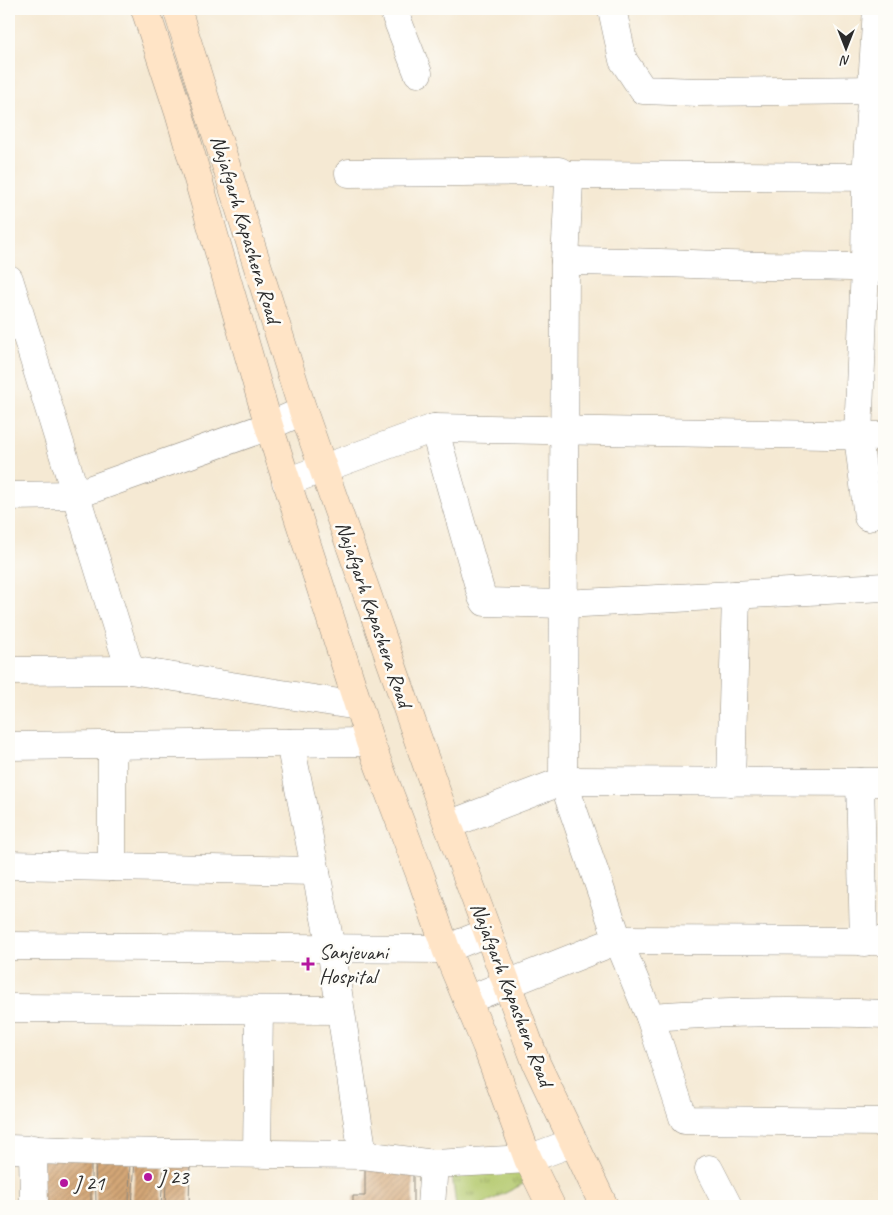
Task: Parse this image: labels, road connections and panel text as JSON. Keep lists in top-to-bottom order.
{
  "streets": {
    "main road": ["Najafgarh Kapashera Road"]
  },
  "places": {
    "health": ["Sanjevani Hospital"],
    "other": ["J 23", "J 21"]
  },
  "north": "bottom"
}
